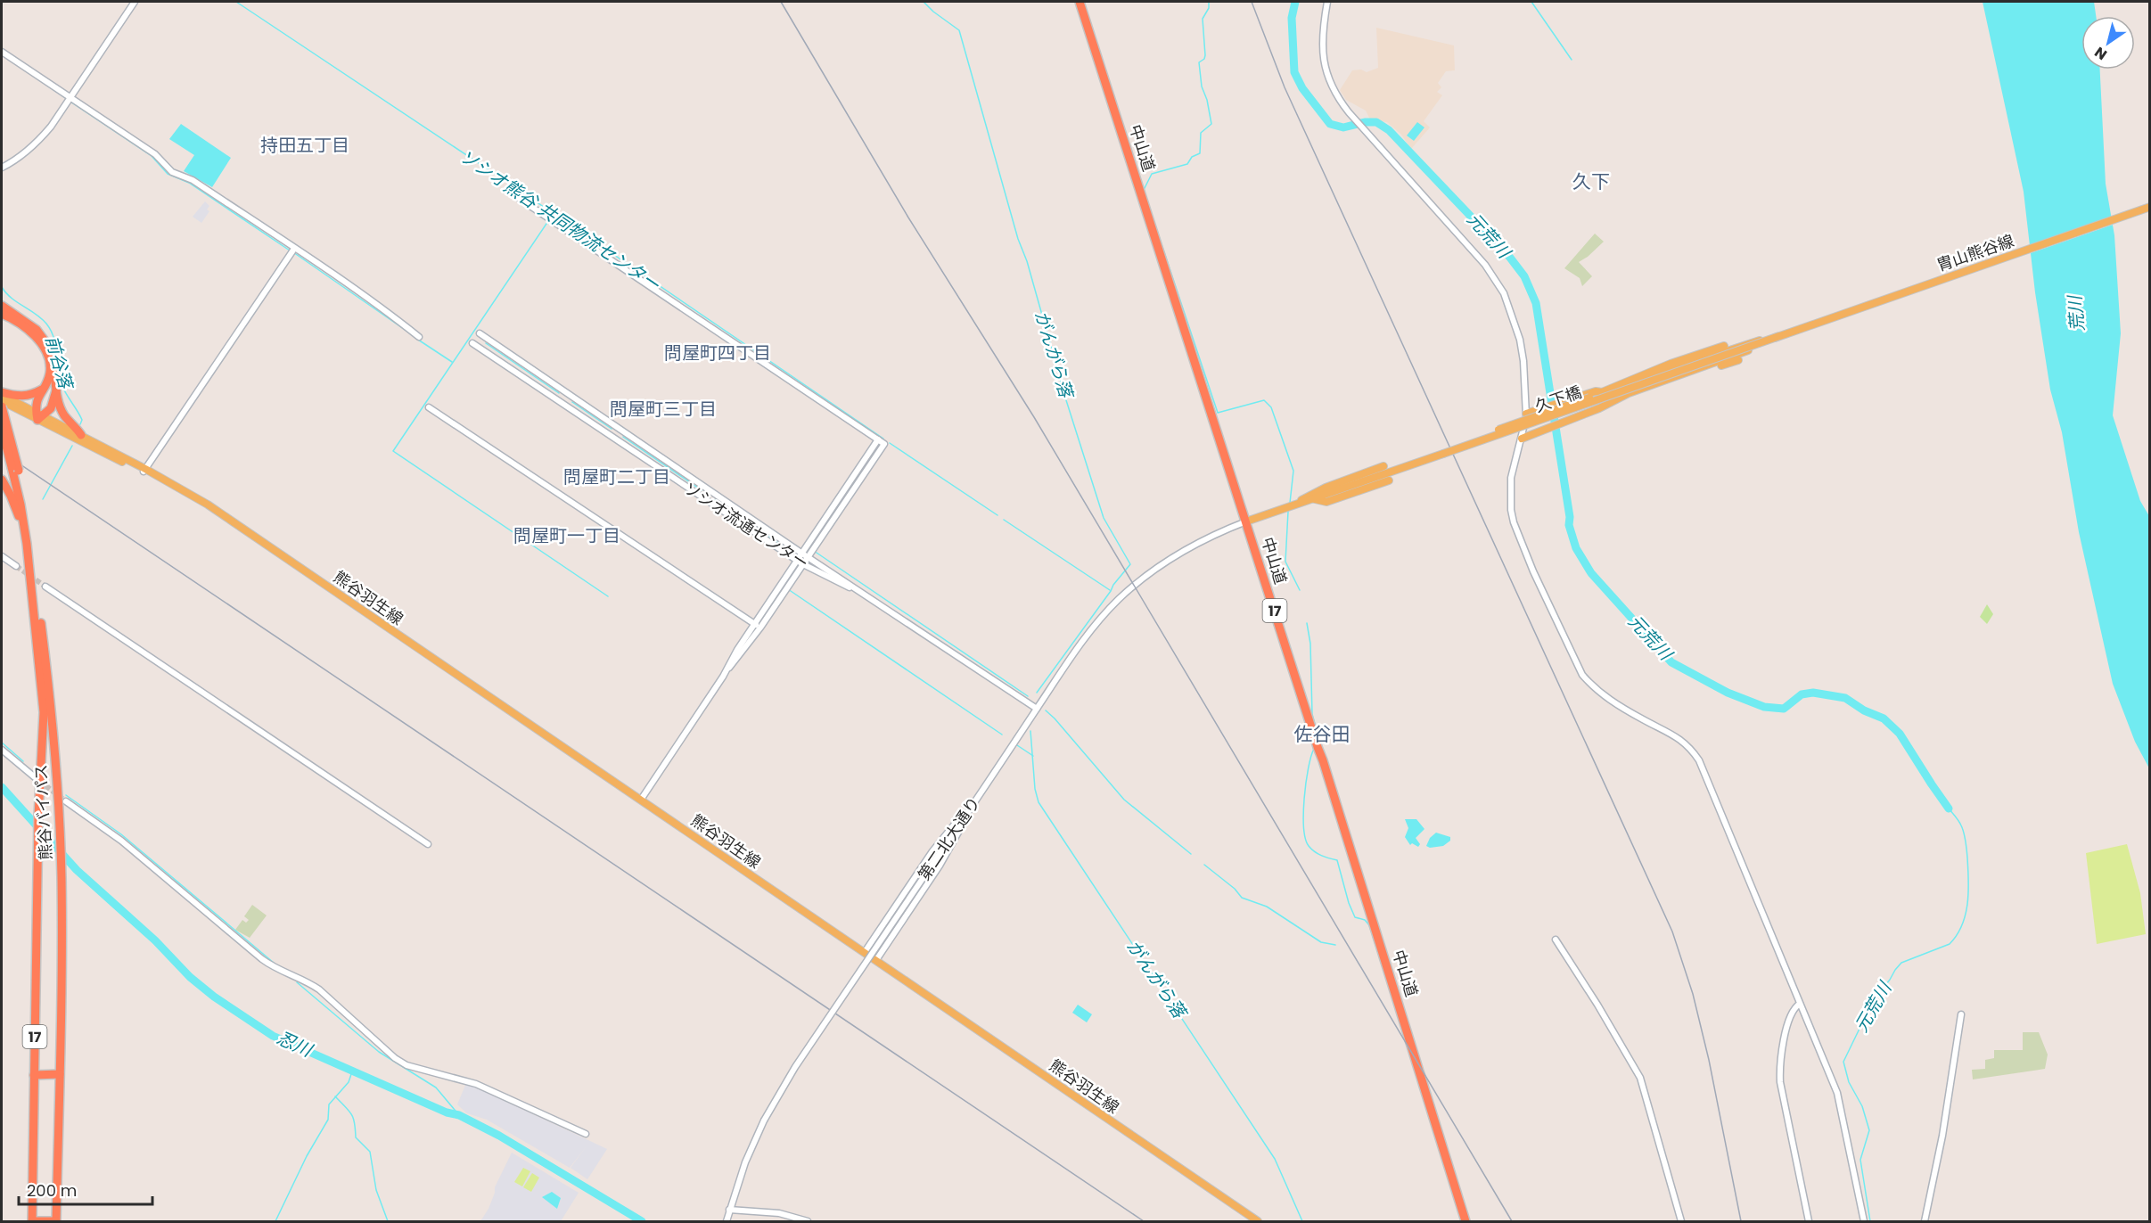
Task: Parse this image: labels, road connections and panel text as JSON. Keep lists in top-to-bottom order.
{
  "streets": {
    "highway": ["中山道", "17", "熊谷バイパス"],
    "main road": ["胄山熊谷線", "久下橋", "熊谷羽生線"],
    "street": ["ソシオ流通センター", "第二北大通り"]
  },
  "crossings": [
    ["中山道", "第二北大通り"],
    ["胄山熊谷線", "久下橋"]
  ],
  "districts": [
    "持田五丁目",
    "久下",
    "問屋町四丁目",
    "問屋町三丁目",
    "問屋町二丁目",
    "問屋町一丁目",
    "佐谷田"
  ],
  "water": [
    "ソシオ熊谷 共同物流センター",
    "元荒川",
    "荒川",
    "がんがら落",
    "前谷落",
    "忍川"
  ],
  "scale_bar": "200 m",
  "north": "bottom left"
}
